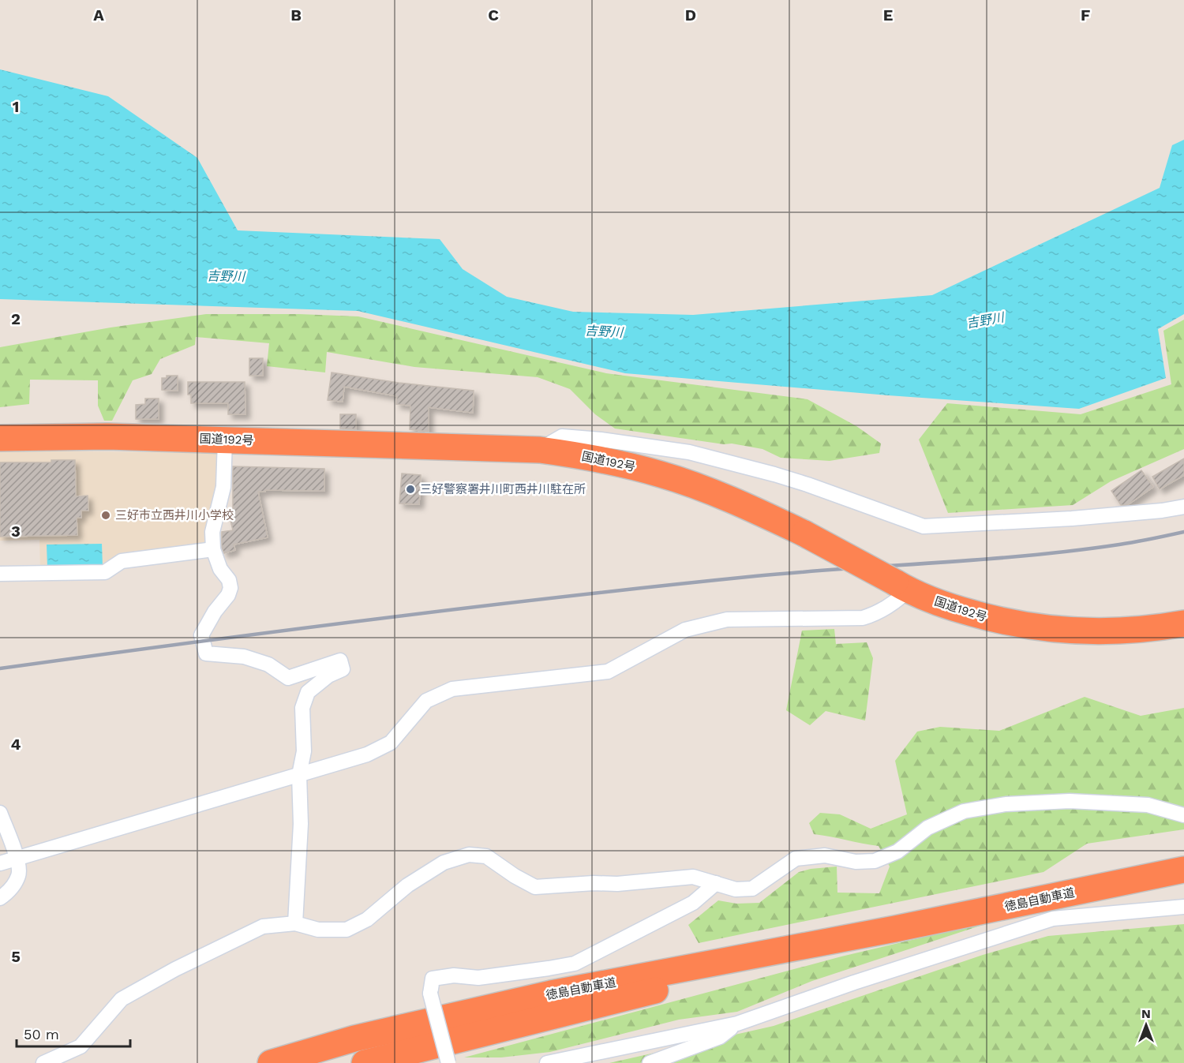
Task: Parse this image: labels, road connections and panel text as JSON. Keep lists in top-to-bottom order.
{
  "streets": {
    "highway": ["国道192号", "徳島自動車道"]
  },
  "water": ["吉野川"],
  "places": ["三好警察署井川町西井川駐在所", "三好市立西井川小学校"],
  "scale_bar": "50 m",
  "north": "top",
  "grid": {
    "columns": [
      "A",
      "B",
      "C",
      "D",
      "E",
      "F"
    ],
    "rows": [
      "1",
      "2",
      "3",
      "4",
      "5"
    ]
  }
}
